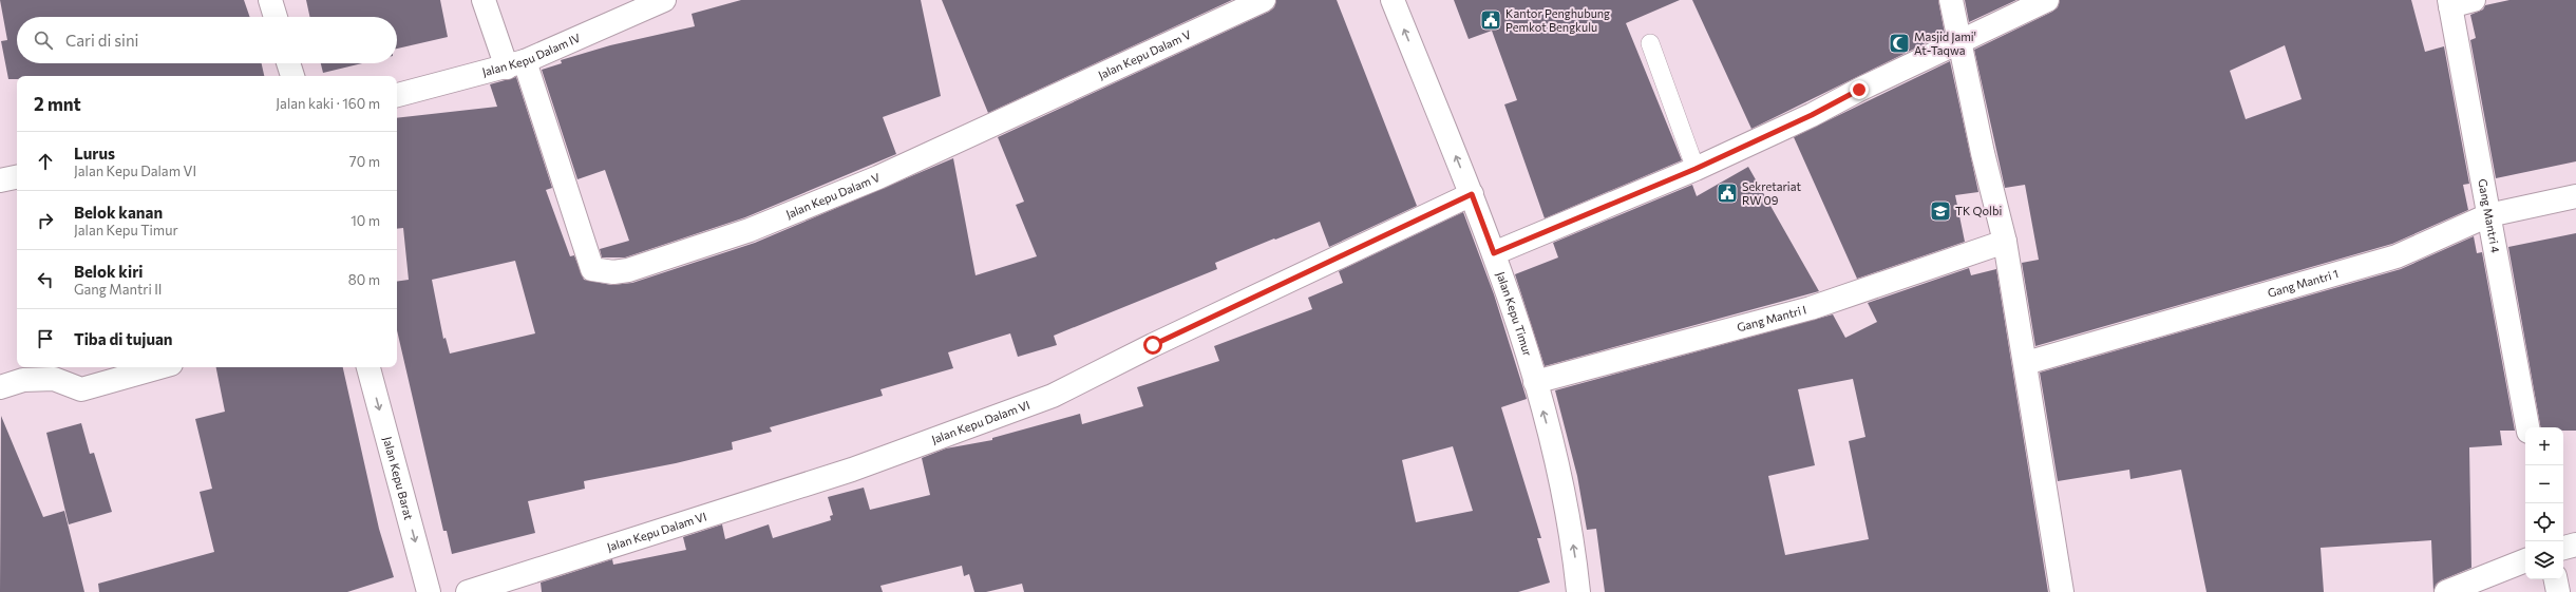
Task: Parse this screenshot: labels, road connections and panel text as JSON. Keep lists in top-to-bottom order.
{
  "streets": {
    "street": [
      "Jalan Kepu Dalam IV",
      "Jalan Kepu Dalam V",
      "Gang Mantri 4",
      "Gang Mantri 1",
      "Jalan Kepu Timur",
      "Gang Mantri I",
      "Jalan Kepu Dalam VI",
      "Jalan Kepu Barat"
    ]
  },
  "crossings": [
    ["Jalan Kepu Dalam IV", "Jalan Kepu Dalam V"],
    ["Gang Mantri 4", "Gang Mantri 1"],
    ["Jalan Kepu Timur", "Gang Mantri I"],
    ["Jalan Kepu Timur", "Jalan Kepu Dalam VI"]
  ],
  "one_way": ["Jalan Kepu Timur", "Jalan Kepu Barat"],
  "places": {
    "public building": ["Kantor Penghubung Pemkot Bengkulu", "Sekretariat RW 09"],
    "mosque": ["Masjid Jami' At-Taqwa"],
    "school or university": ["TK Qolbi"]
  },
  "page": {
    "search": "Cari di sini",
    "heading": ["2 mnt", "Jalan kaki · 160 m"],
    "list": [
      ["Lurus", "Jalan Kepu Dalam VI", "70 m"],
      ["Belok kanan", "Jalan Kepu Timur", "10 m"],
      ["Belok kiri", "Gang Mantri II", "80 m"],
      "Tiba di tujuan"
    ],
    "map_buttons": ["+", "−"]
  }
}
